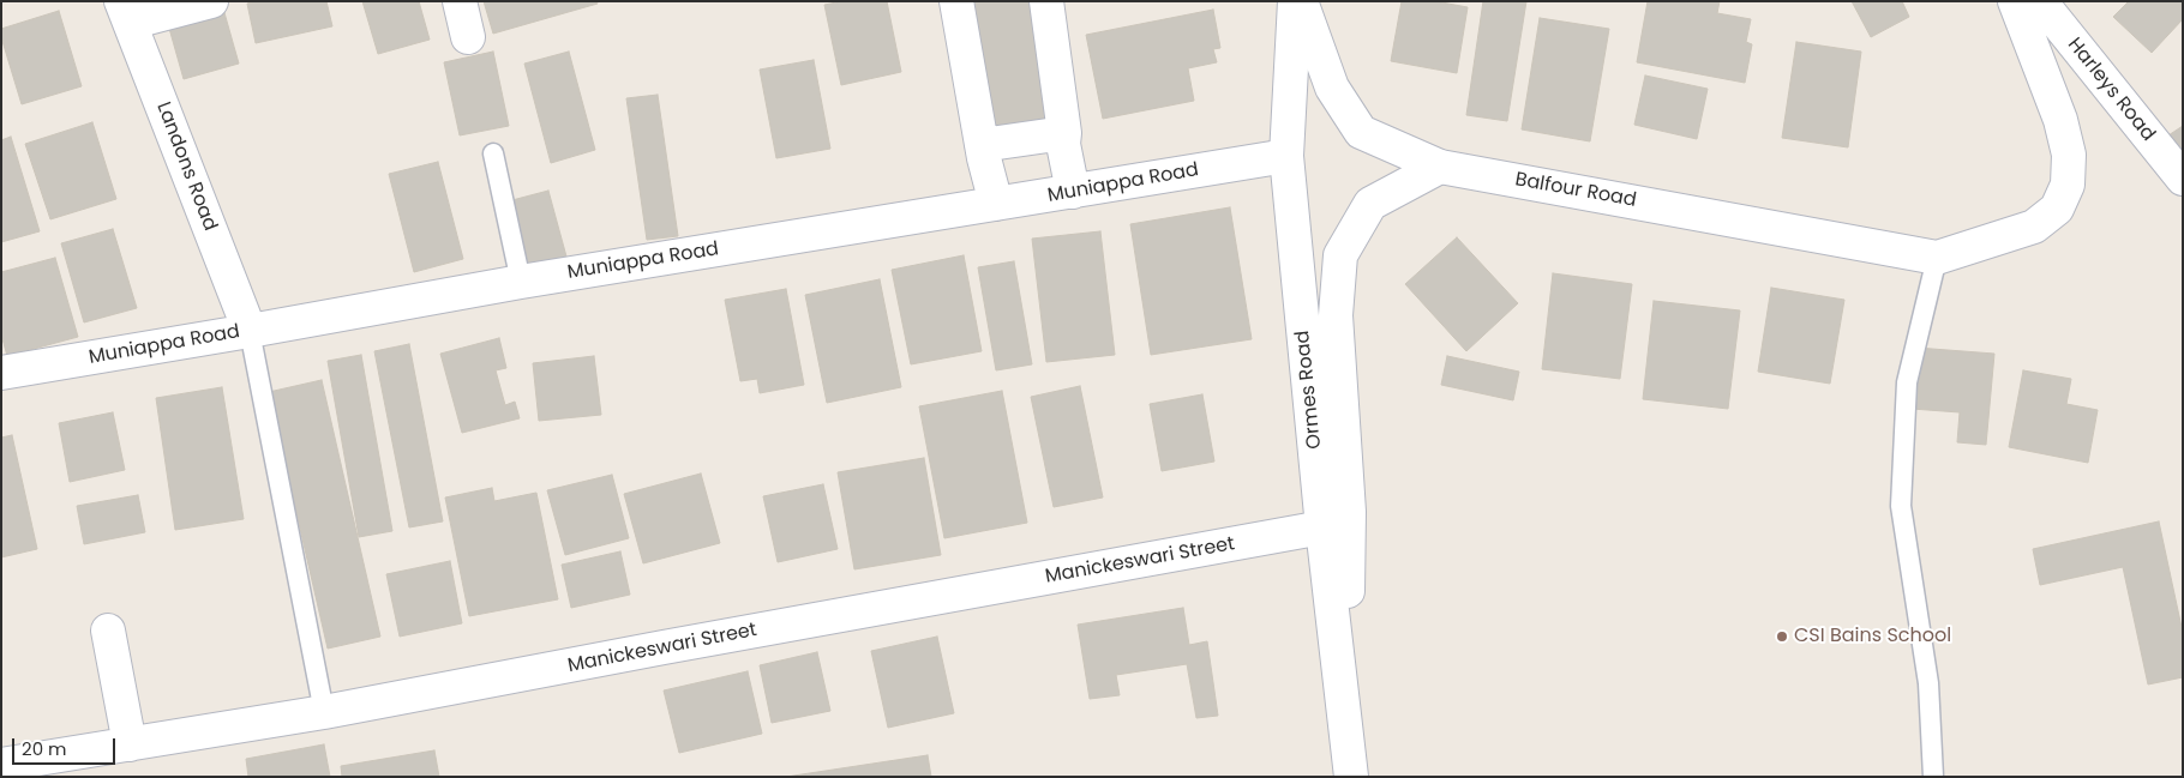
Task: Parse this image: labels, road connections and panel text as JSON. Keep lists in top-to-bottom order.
{
  "streets": {
    "street": [
      "Harleys Road",
      "Landons Road",
      "Muniappa Road",
      "Balfour Road",
      "Ormes Road",
      "Manickeswari Street"
    ]
  },
  "crossings": [
    ["Landons Road", "Muniappa Road"],
    ["Muniappa Road", "Ormes Road"],
    ["Balfour Road", "Ormes Road"],
    ["Ormes Road", "Manickeswari Street"]
  ],
  "places": ["CSI Bains School"],
  "scale_bar": "20 m"
}
